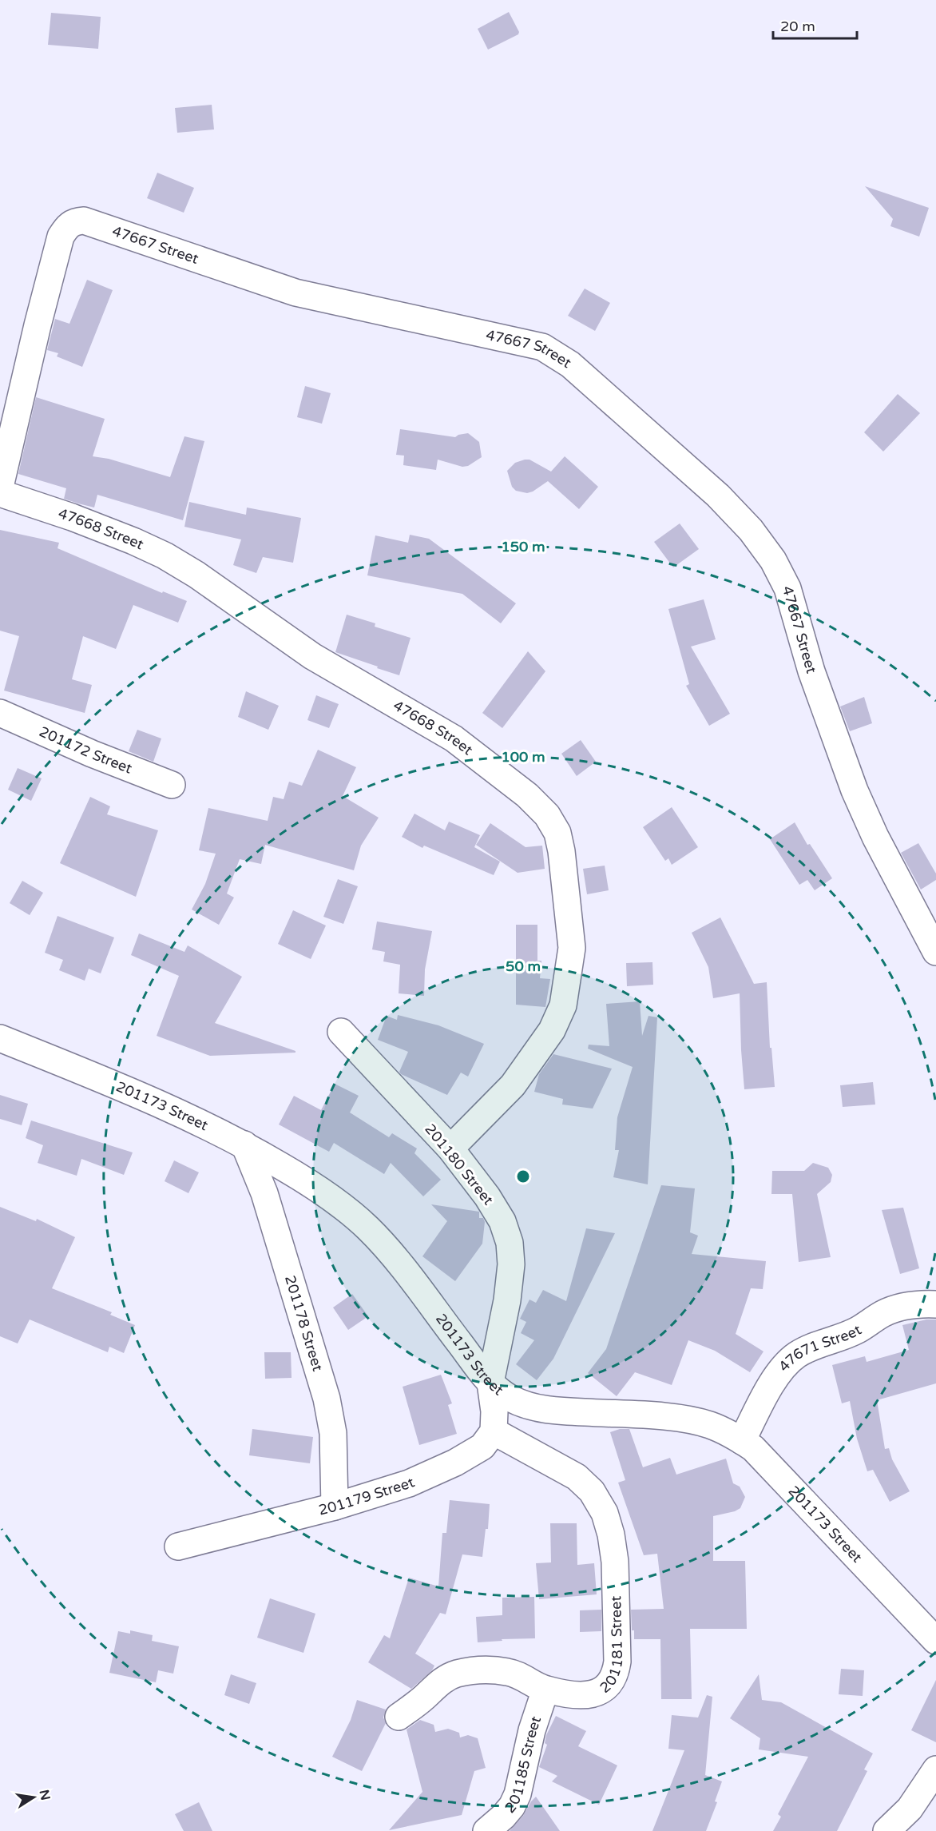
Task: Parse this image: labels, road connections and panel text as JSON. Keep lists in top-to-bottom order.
{
  "streets": {
    "street": [
      "47667 Street",
      "47668 Street",
      "201172 Street",
      "201173 Street",
      "201180 Street",
      "201178 Street",
      "47671 Street",
      "201179 Street",
      "201181 Street",
      "201185 Street"
    ]
  },
  "crossings": [
    ["47668 Street", "201180 Street"],
    ["201173 Street", "201180 Street"],
    ["201173 Street", "201178 Street"],
    ["201173 Street", "47671 Street"],
    ["201178 Street", "201179 Street"],
    ["201179 Street", "201181 Street"],
    ["201181 Street", "201185 Street"]
  ],
  "scale_bar": "20 m",
  "north": "right",
  "rings": ["150 m", "100 m", "50 m"]
}
